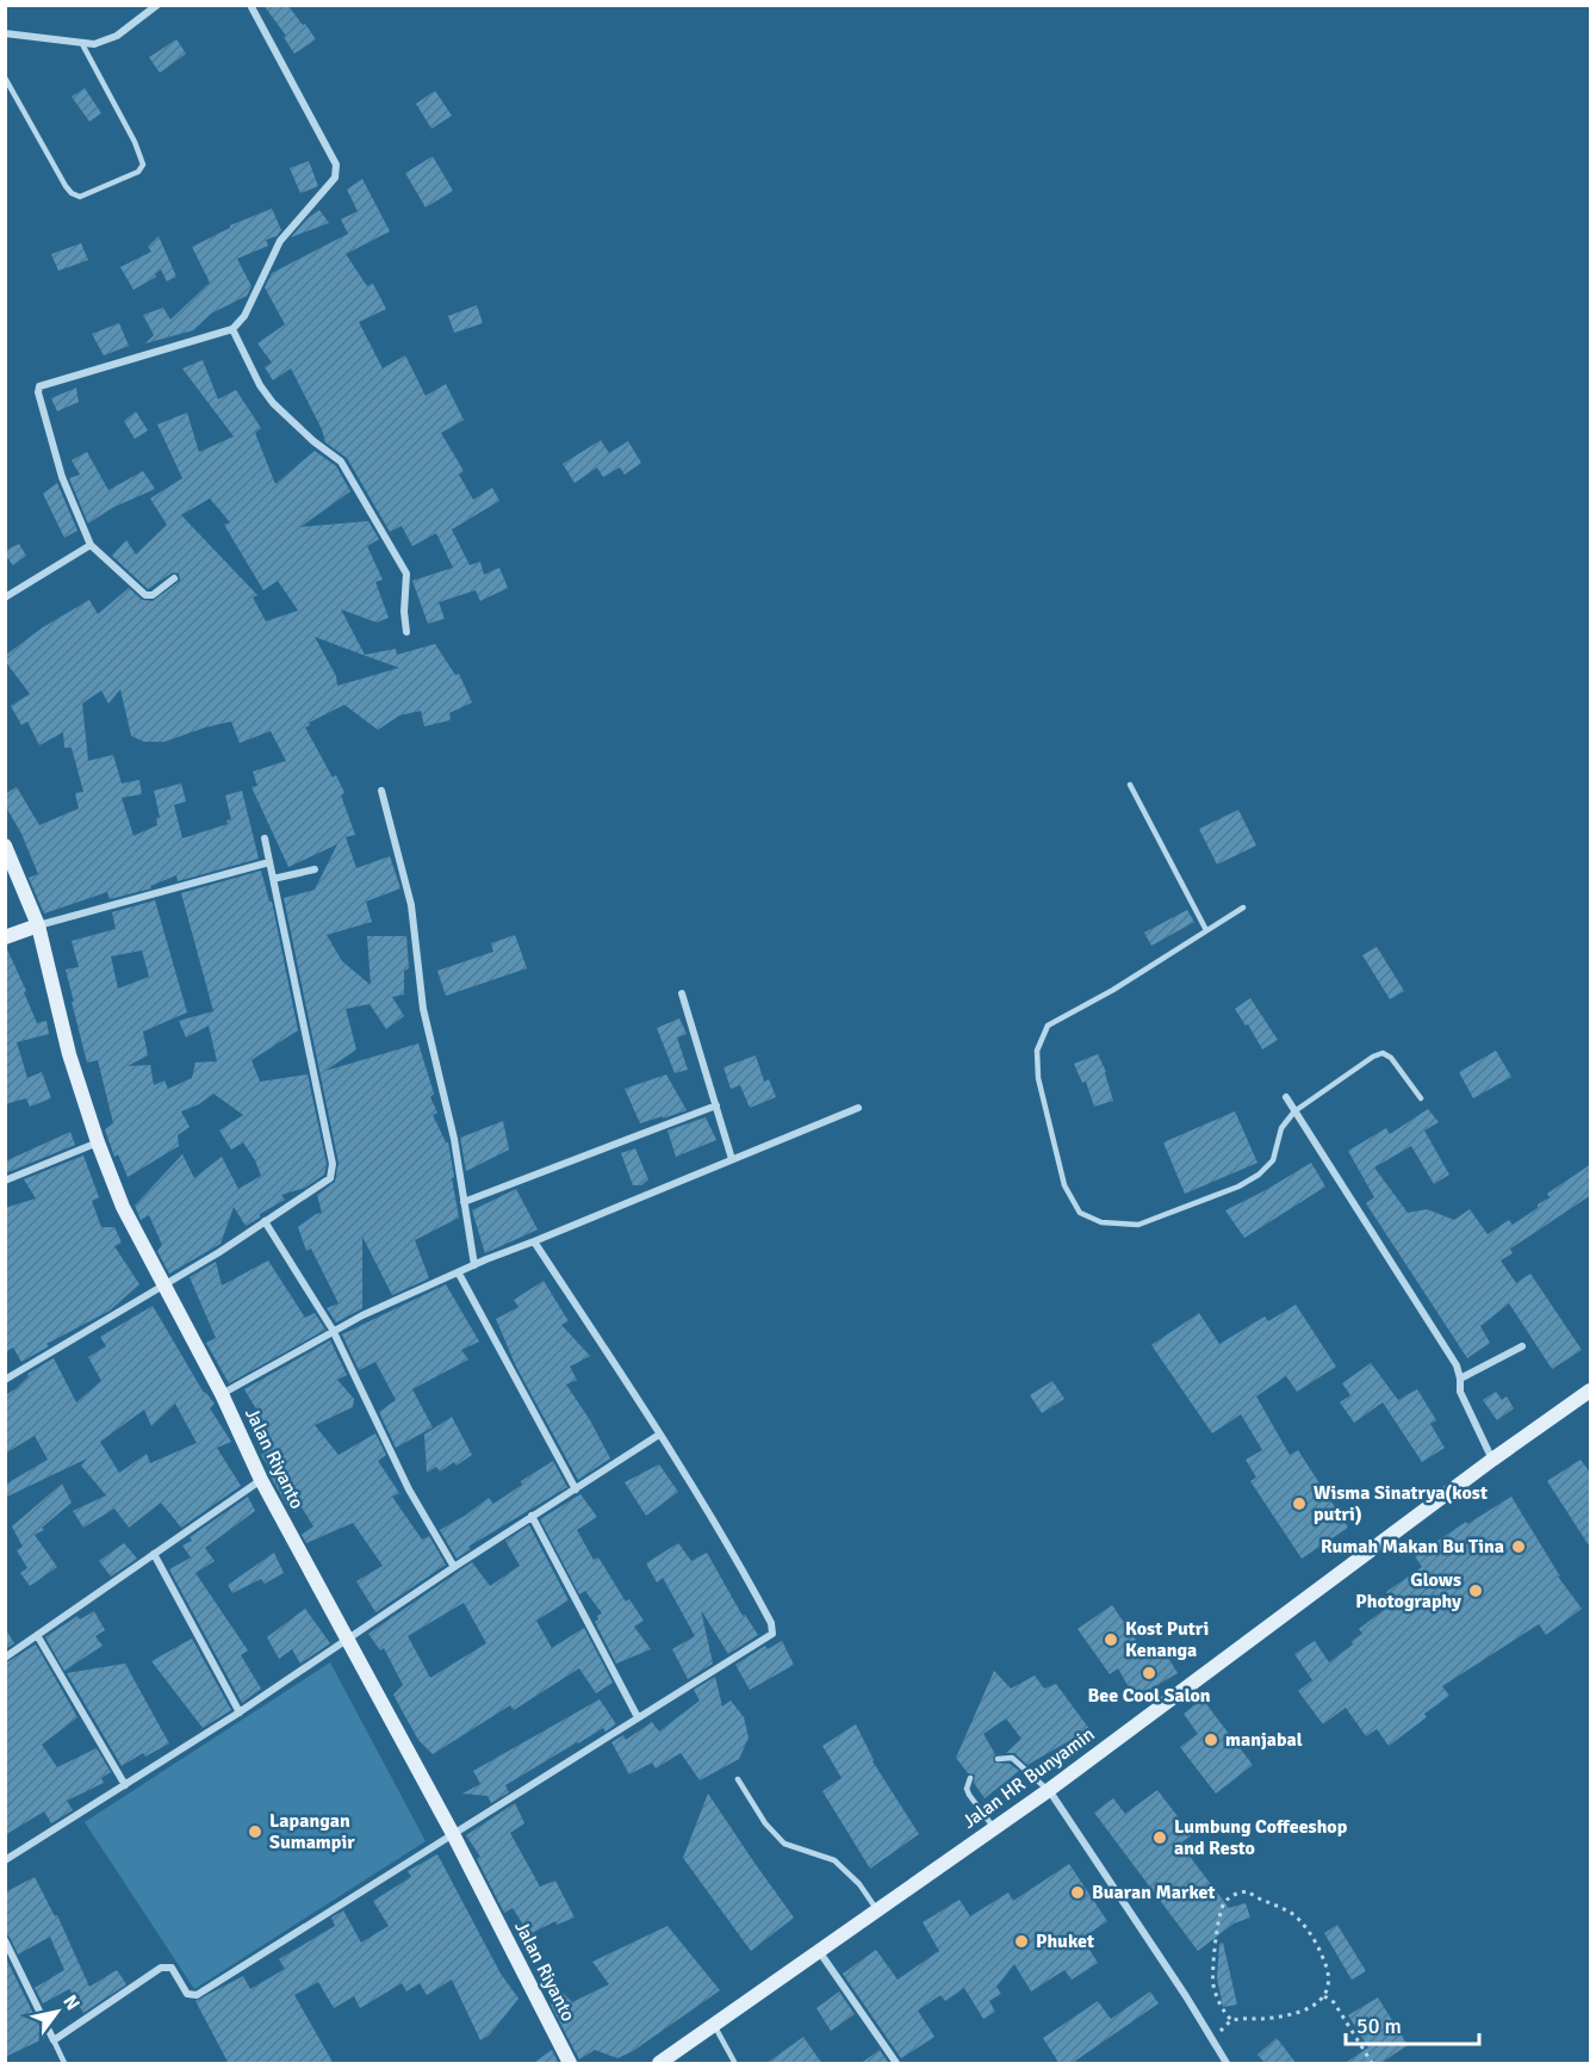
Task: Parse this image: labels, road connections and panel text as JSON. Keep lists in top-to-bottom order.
{
  "streets": {
    "street": ["Jalan Riyanto", "Jalan HR Bunyamin"]
  },
  "places": [
    "Wisma Sinatrya(kost putri)",
    "Rumah Makan Bu Tina",
    "Glows Photography",
    "Kost Putri Kenanga",
    "Bee Cool Salon",
    "manjabal",
    "Lapangan Sumampir",
    "Lumbung Coffeeshop and Resto",
    "Buaran Market",
    "Phuket"
  ],
  "scale_bar": "50 m",
  "north": "top right"
}
